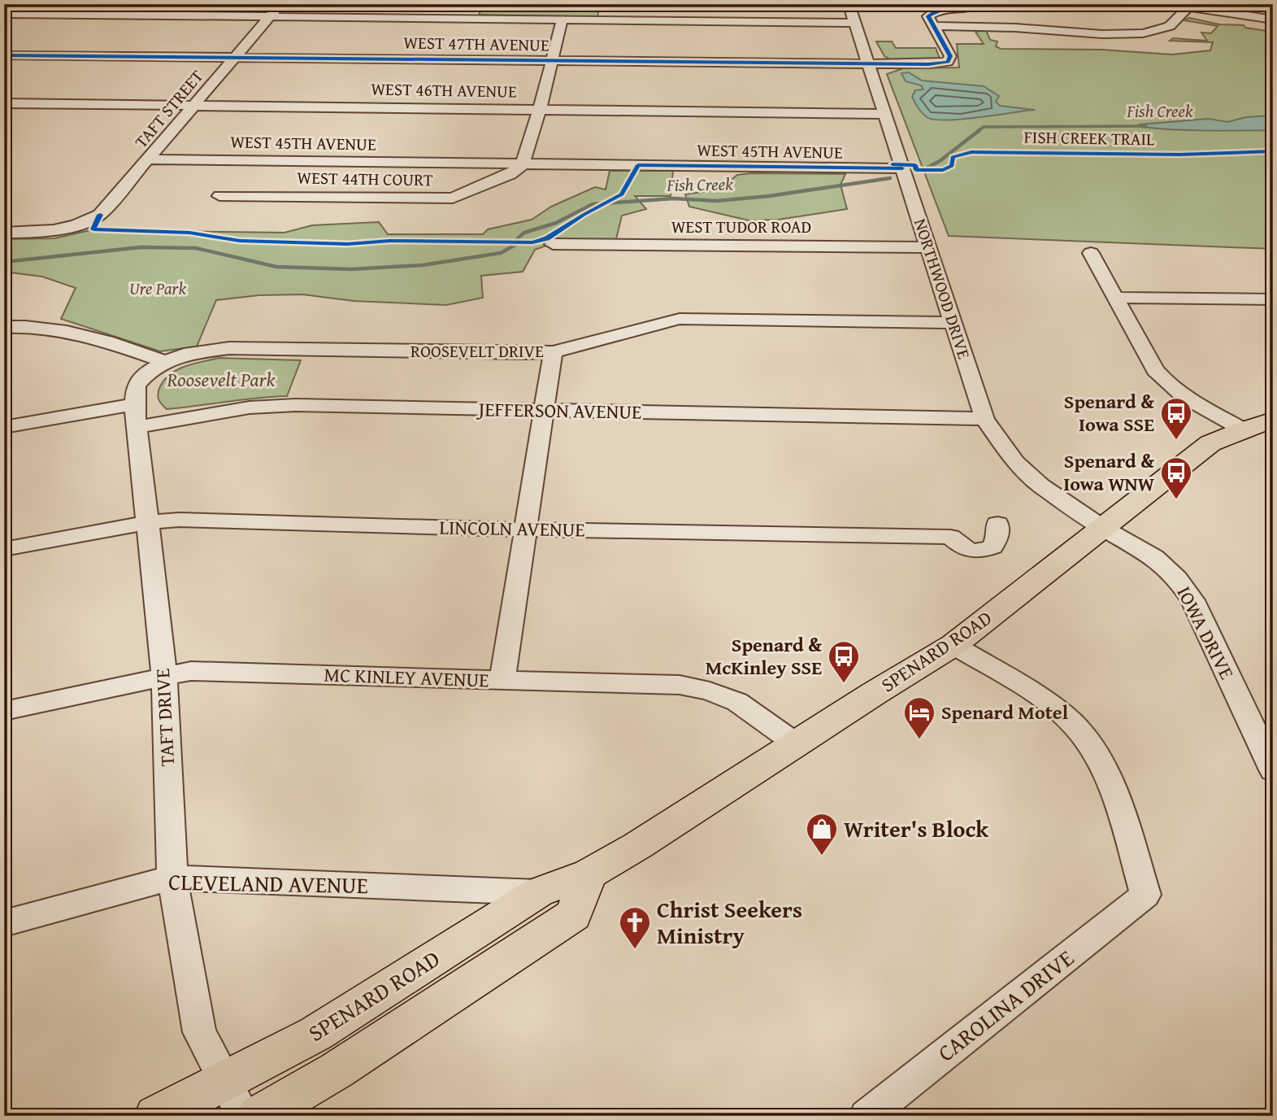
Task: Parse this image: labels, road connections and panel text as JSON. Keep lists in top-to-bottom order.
{
  "streets": {
    "main road": ["SPENARD ROAD"],
    "street": [
      "WEST 47TH AVENUE",
      "WEST 46TH AVENUE",
      "TAFT STREET",
      "WEST 45TH AVENUE",
      "WEST 44TH COURT",
      "WEST TUDOR ROAD",
      "NORTHWOOD DRIVE",
      "ROOSEVELT DRIVE",
      "JEFFERSON AVENUE",
      "LINCOLN AVENUE",
      "IOWA DRIVE",
      "MC KINLEY AVENUE",
      "TAFT DRIVE",
      "CLEVELAND AVENUE",
      "CAROLINA DRIVE"
    ],
    "cycle path": ["FISH CREEK TRAIL"]
  },
  "crossings": [
    ["WEST 47TH AVENUE", "TAFT STREET"],
    ["WEST 47TH AVENUE", "NORTHWOOD DRIVE"],
    ["WEST 46TH AVENUE", "TAFT STREET"],
    ["WEST 46TH AVENUE", "NORTHWOOD DRIVE"],
    ["TAFT STREET", "WEST 45TH AVENUE"],
    ["WEST 45TH AVENUE", "WEST 44TH COURT"],
    ["WEST 45TH AVENUE", "NORTHWOOD DRIVE"],
    ["WEST TUDOR ROAD", "NORTHWOOD DRIVE"],
    ["NORTHWOOD DRIVE", "ROOSEVELT DRIVE"],
    ["NORTHWOOD DRIVE", "JEFFERSON AVENUE"],
    ["NORTHWOOD DRIVE", "IOWA DRIVE"],
    ["NORTHWOOD DRIVE", "SPENARD ROAD"],
    ["ROOSEVELT DRIVE", "TAFT DRIVE"],
    ["JEFFERSON AVENUE", "TAFT DRIVE"],
    ["LINCOLN AVENUE", "TAFT DRIVE"],
    ["IOWA DRIVE", "SPENARD ROAD"],
    ["SPENARD ROAD", "MC KINLEY AVENUE"],
    ["SPENARD ROAD", "TAFT DRIVE"],
    ["SPENARD ROAD", "CLEVELAND AVENUE"],
    ["SPENARD ROAD", "CAROLINA DRIVE"],
    ["MC KINLEY AVENUE", "TAFT DRIVE"],
    ["TAFT DRIVE", "CLEVELAND AVENUE"]
  ],
  "water": ["Fish Creek"],
  "parks": ["Ure Park", "Roosevelt Park"],
  "places": {
    "bus stop": ["Spenard & Iowa SSE", "Spenard & Iowa WNW", "Spenard & McKinley SSE"],
    "hotel": ["Spenard Motel"],
    "shop": ["Writer's Block"],
    "church": ["Christ Seekers Ministry"]
  }
}
